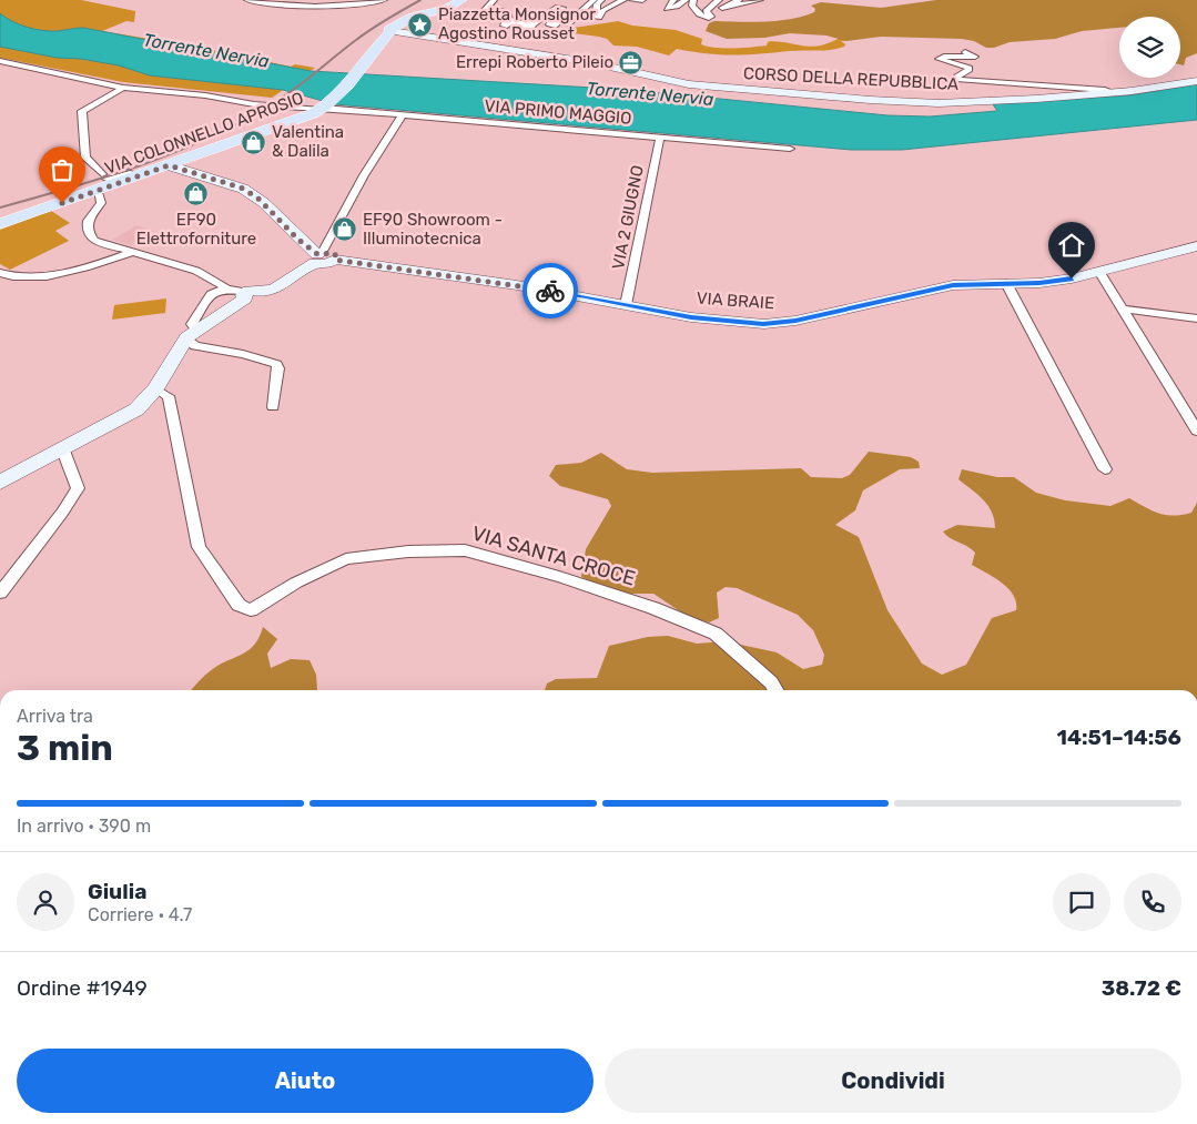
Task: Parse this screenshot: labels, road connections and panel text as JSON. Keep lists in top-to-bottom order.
{
  "streets": {
    "main road": ["VIA COLONNELLO APROSIO"],
    "street": [
      "CORSO DELLA REPUBBLICA",
      "VIA PRIMO MAGGIO",
      "VIA 2 GIUGNO",
      "VIA BRAIE",
      "VIA SANTA CROCE"
    ]
  },
  "crossings": [
    ["CORSO DELLA REPUBBLICA", "VIA COLONNELLO APROSIO"],
    ["VIA PRIMO MAGGIO", "VIA COLONNELLO APROSIO"],
    ["VIA PRIMO MAGGIO", "VIA 2 GIUGNO"],
    ["VIA 2 GIUGNO", "VIA BRAIE"]
  ],
  "water": ["Torrente Nervia"],
  "places": {
    "place": ["Piazzetta Monsignor Agostino Rousset"],
    "office": ["Errepi Roberto Pileio"],
    "shop": ["Valentina & Dalila", "EF90 Elettroforniture", "EF90 Showroom - Illuminotecnica"]
  },
  "page": {
    "heading": ["3 min", "Arriva tra", "14:51–14:56"],
    "panel": [
      "Giulia",
      "Corriere · 4.7",
      "Ordine #1949",
      "38.72 €"
    ],
    "bar": "In arrivo · 390 m",
    "buttons": ["Aiuto", "Condividi"]
  }
}
